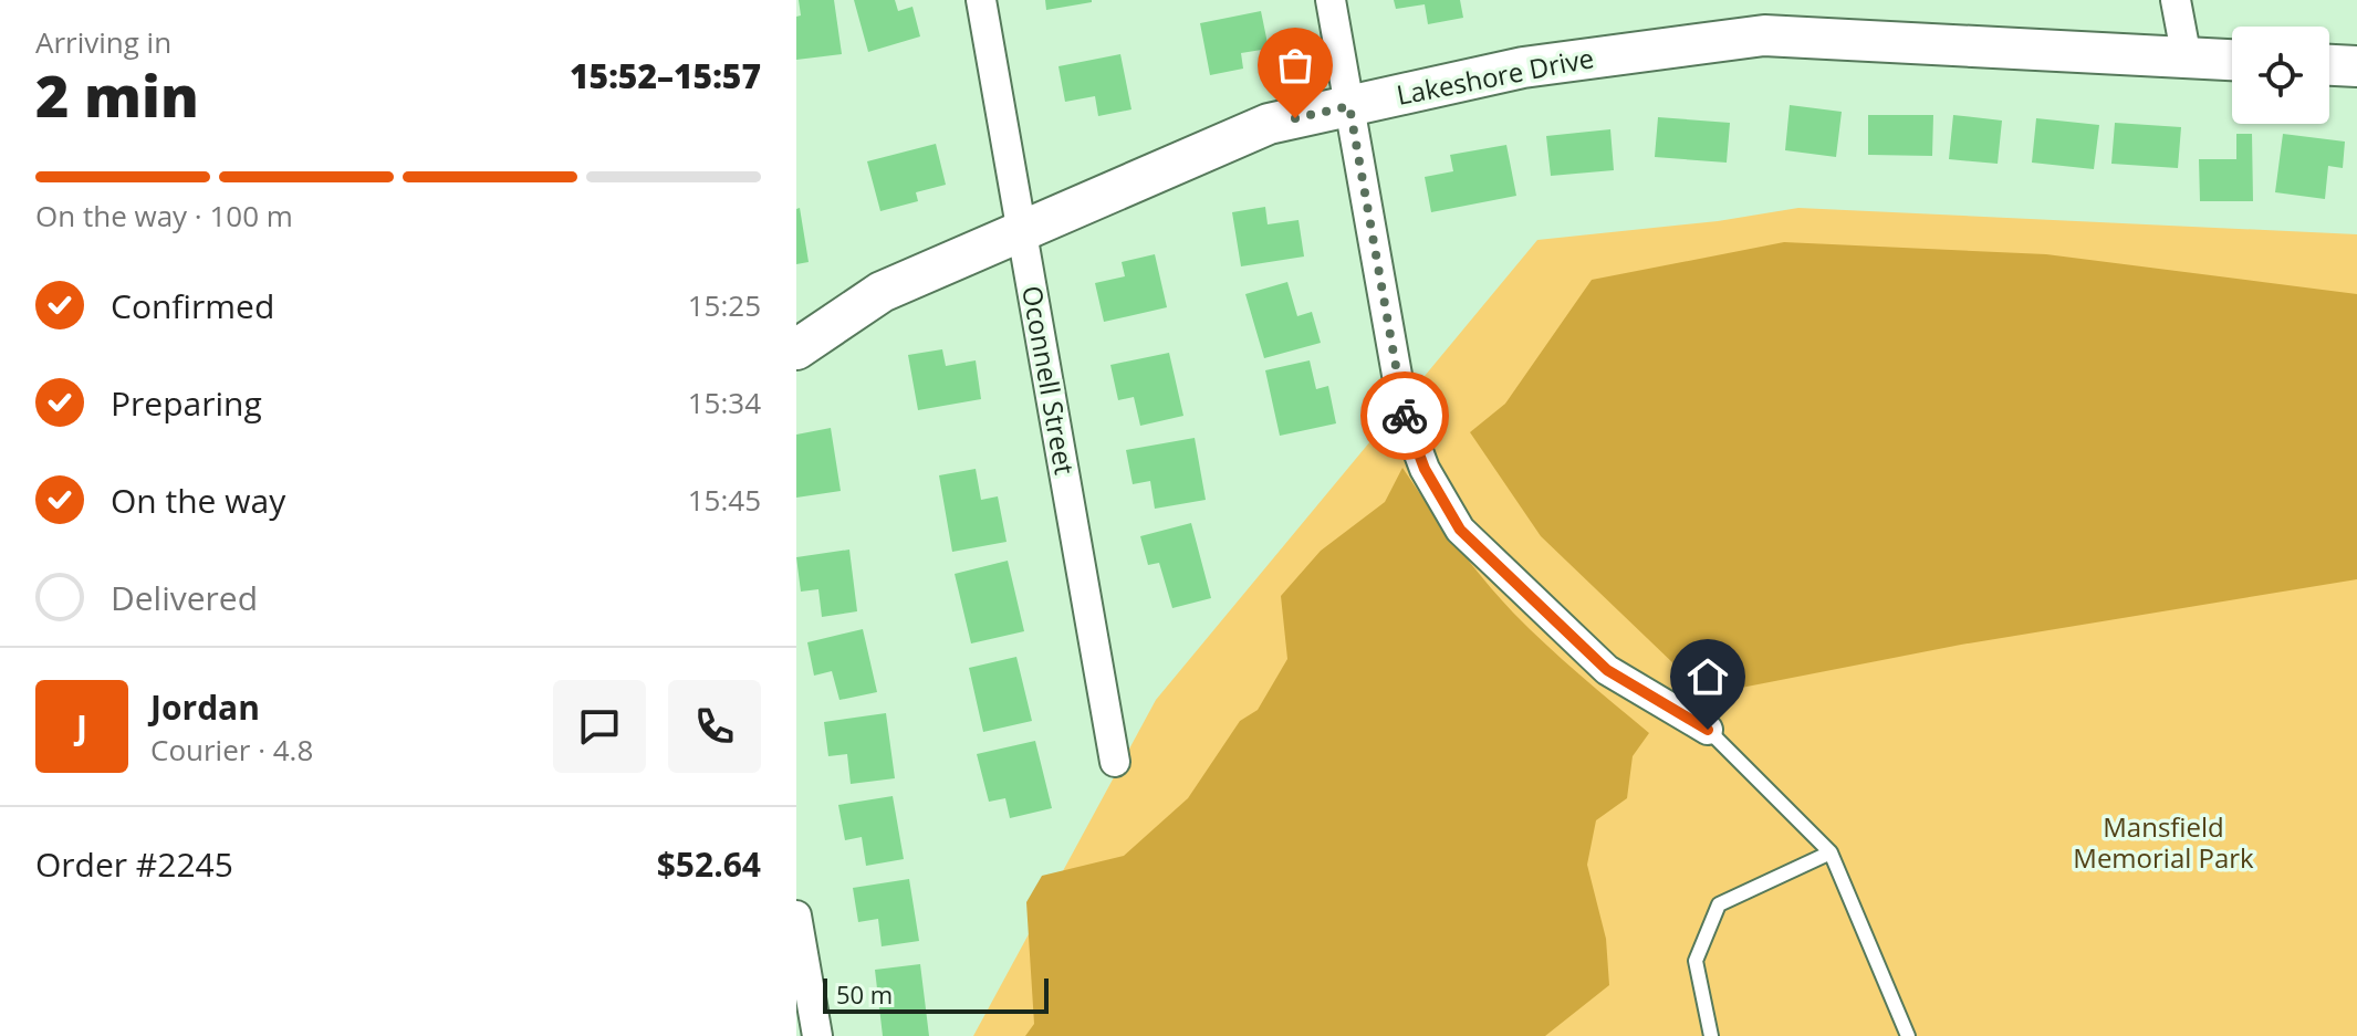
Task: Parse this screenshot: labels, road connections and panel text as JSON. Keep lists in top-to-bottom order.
{
  "streets": {
    "street": ["Lakeshore Drive", "Oconnell Street"]
  },
  "crossings": [
    ["Lakeshore Drive", "Oconnell Street"]
  ],
  "parks": ["Mansfield Memorial Park"],
  "scale_bar": "50 m",
  "page": {
    "heading": ["2 min", "Arriving in", "15:52–15:57"],
    "panel": [
      "Jordan",
      "Courier · 4.8",
      "Order #2245",
      "$52.64"
    ],
    "bar": "On the way · 100 m",
    "list": [
      ["Confirmed", "15:25"],
      ["Preparing", "15:34"],
      ["On the way", "15:45"],
      "Delivered"
    ],
    "round": "J",
    "scale": "50 m"
  }
}
